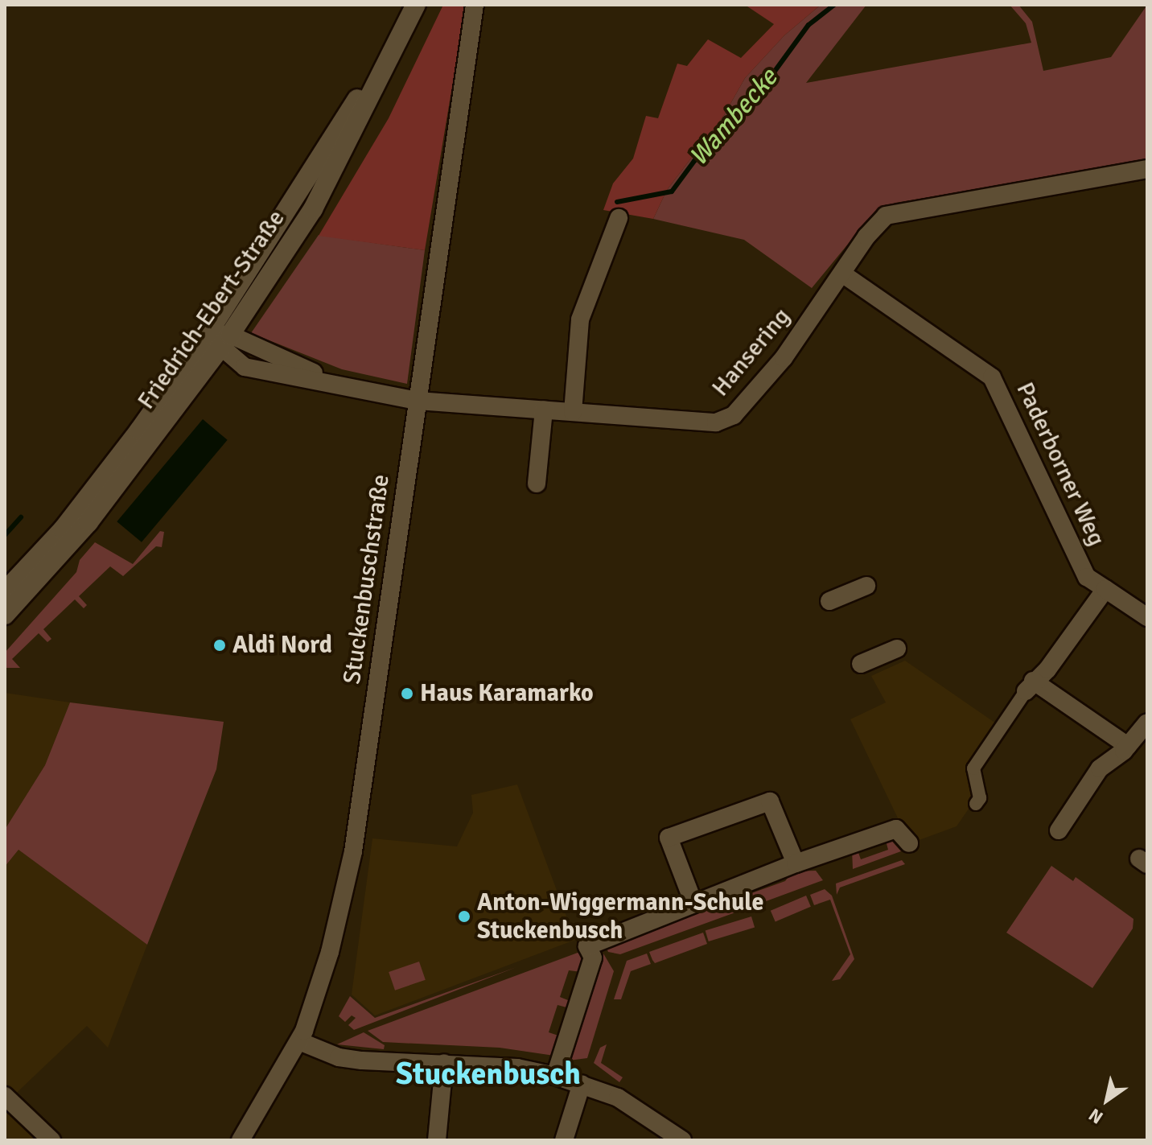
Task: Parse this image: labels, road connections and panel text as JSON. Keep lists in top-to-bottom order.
{
  "streets": {
    "main road": ["Friedrich-Ebert-Straße"],
    "street": ["Hansering", "Paderborner Weg", "Stuckenbuschstraße"]
  },
  "crossings": [
    ["Friedrich-Ebert-Straße", "Hansering"],
    ["Hansering", "Paderborner Weg"],
    ["Hansering", "Stuckenbuschstraße"]
  ],
  "districts": ["Stuckenbusch"],
  "water": ["Wambecke"],
  "places": ["Aldi Nord", "Haus Karamarko", "Anton-Wiggermann-Schule Stuckenbusch"],
  "north": "bottom left"
}
